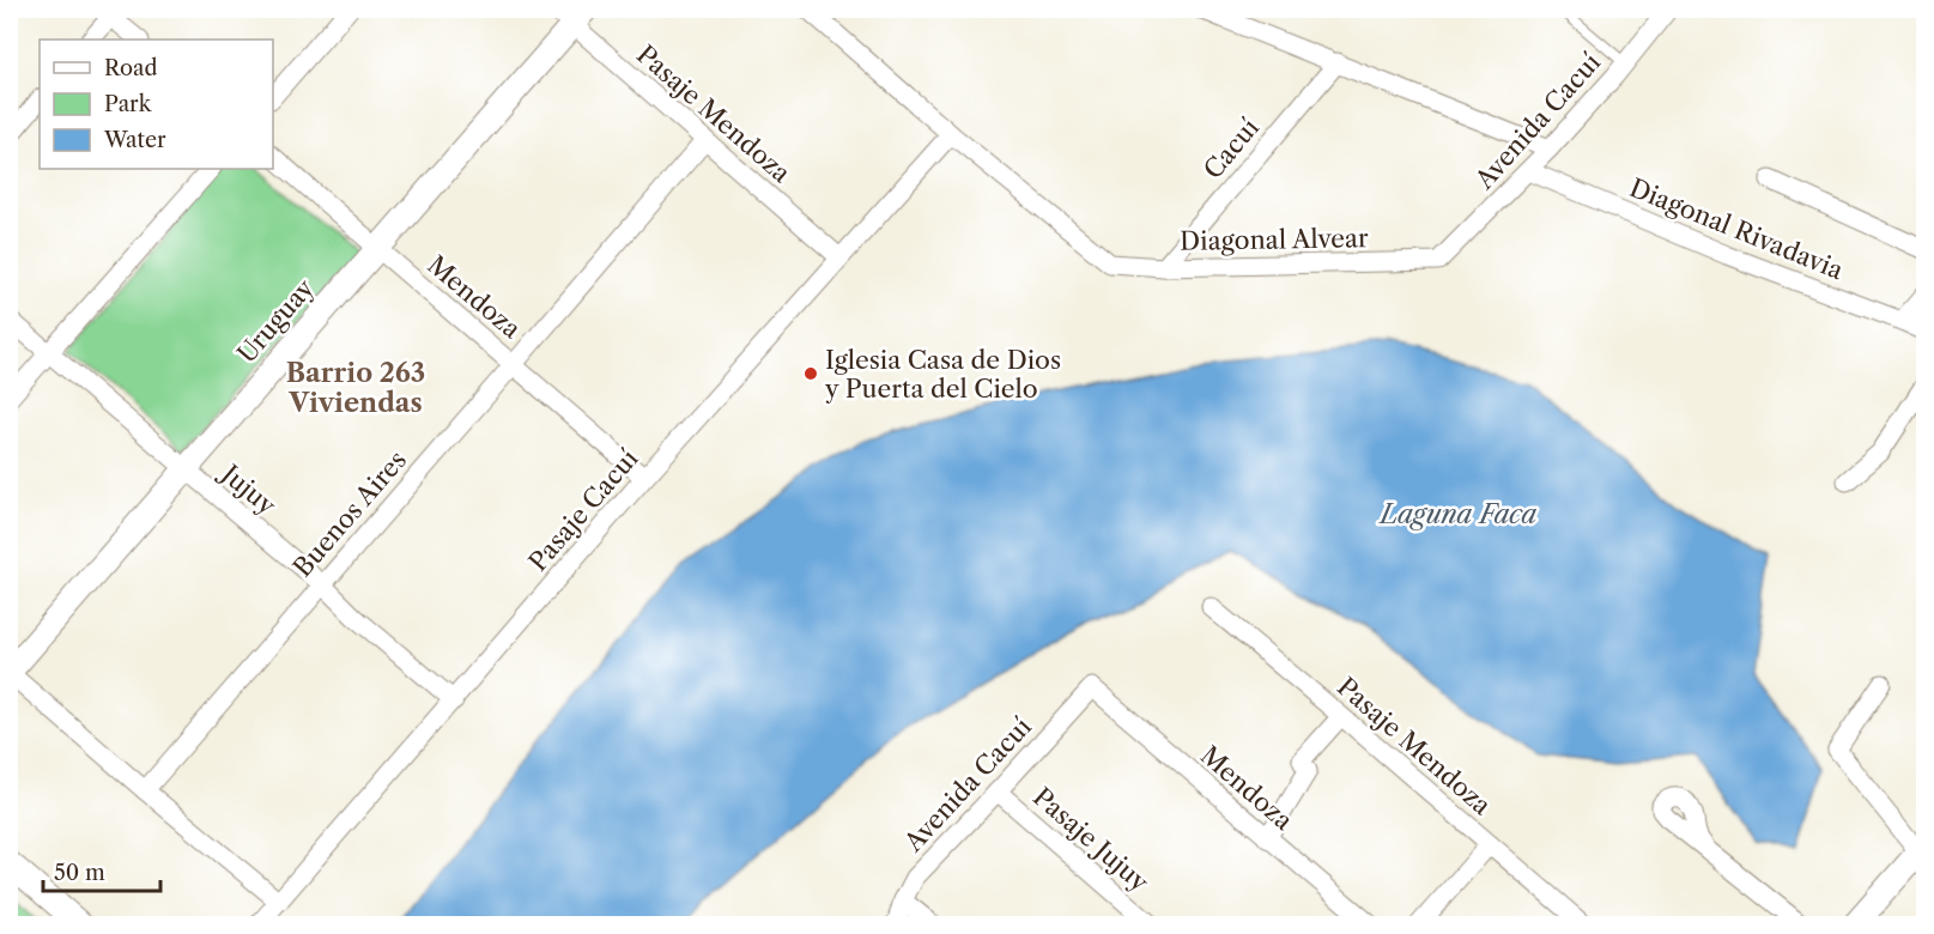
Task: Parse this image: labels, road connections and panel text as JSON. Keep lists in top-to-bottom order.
{
  "streets": {
    "street": [
      "Pasaje Mendoza",
      "Avenida Cacuí",
      "Cacuí",
      "Diagonal Rivadavia",
      "Diagonal Alvear",
      "Mendoza",
      "Uruguay",
      "Jujuy",
      "Pasaje Cacuí",
      "Buenos Aires",
      "Pasaje Jujuy"
    ]
  },
  "crossings": [
    ["Pasaje Mendoza", "Uruguay"],
    ["Pasaje Mendoza", "Pasaje Cacuí"],
    ["Pasaje Mendoza", "Buenos Aires"],
    ["Avenida Cacuí", "Diagonal Rivadavia"],
    ["Avenida Cacuí", "Diagonal Alvear"],
    ["Avenida Cacuí", "Mendoza"],
    ["Avenida Cacuí", "Pasaje Jujuy"],
    ["Cacuí", "Diagonal Alvear"],
    ["Diagonal Alvear", "Pasaje Cacuí"],
    ["Mendoza", "Uruguay"],
    ["Mendoza", "Pasaje Cacuí"],
    ["Mendoza", "Buenos Aires"],
    ["Uruguay", "Jujuy"],
    ["Jujuy", "Pasaje Cacuí"],
    ["Jujuy", "Buenos Aires"]
  ],
  "districts": ["Barrio 263 Viviendas"],
  "water": ["Laguna Faca"],
  "places": ["Iglesia Casa de Dios y Puerta del Cielo"],
  "legend": ["Road", "Park", "Water"],
  "scale_bar": "50 m"
}
